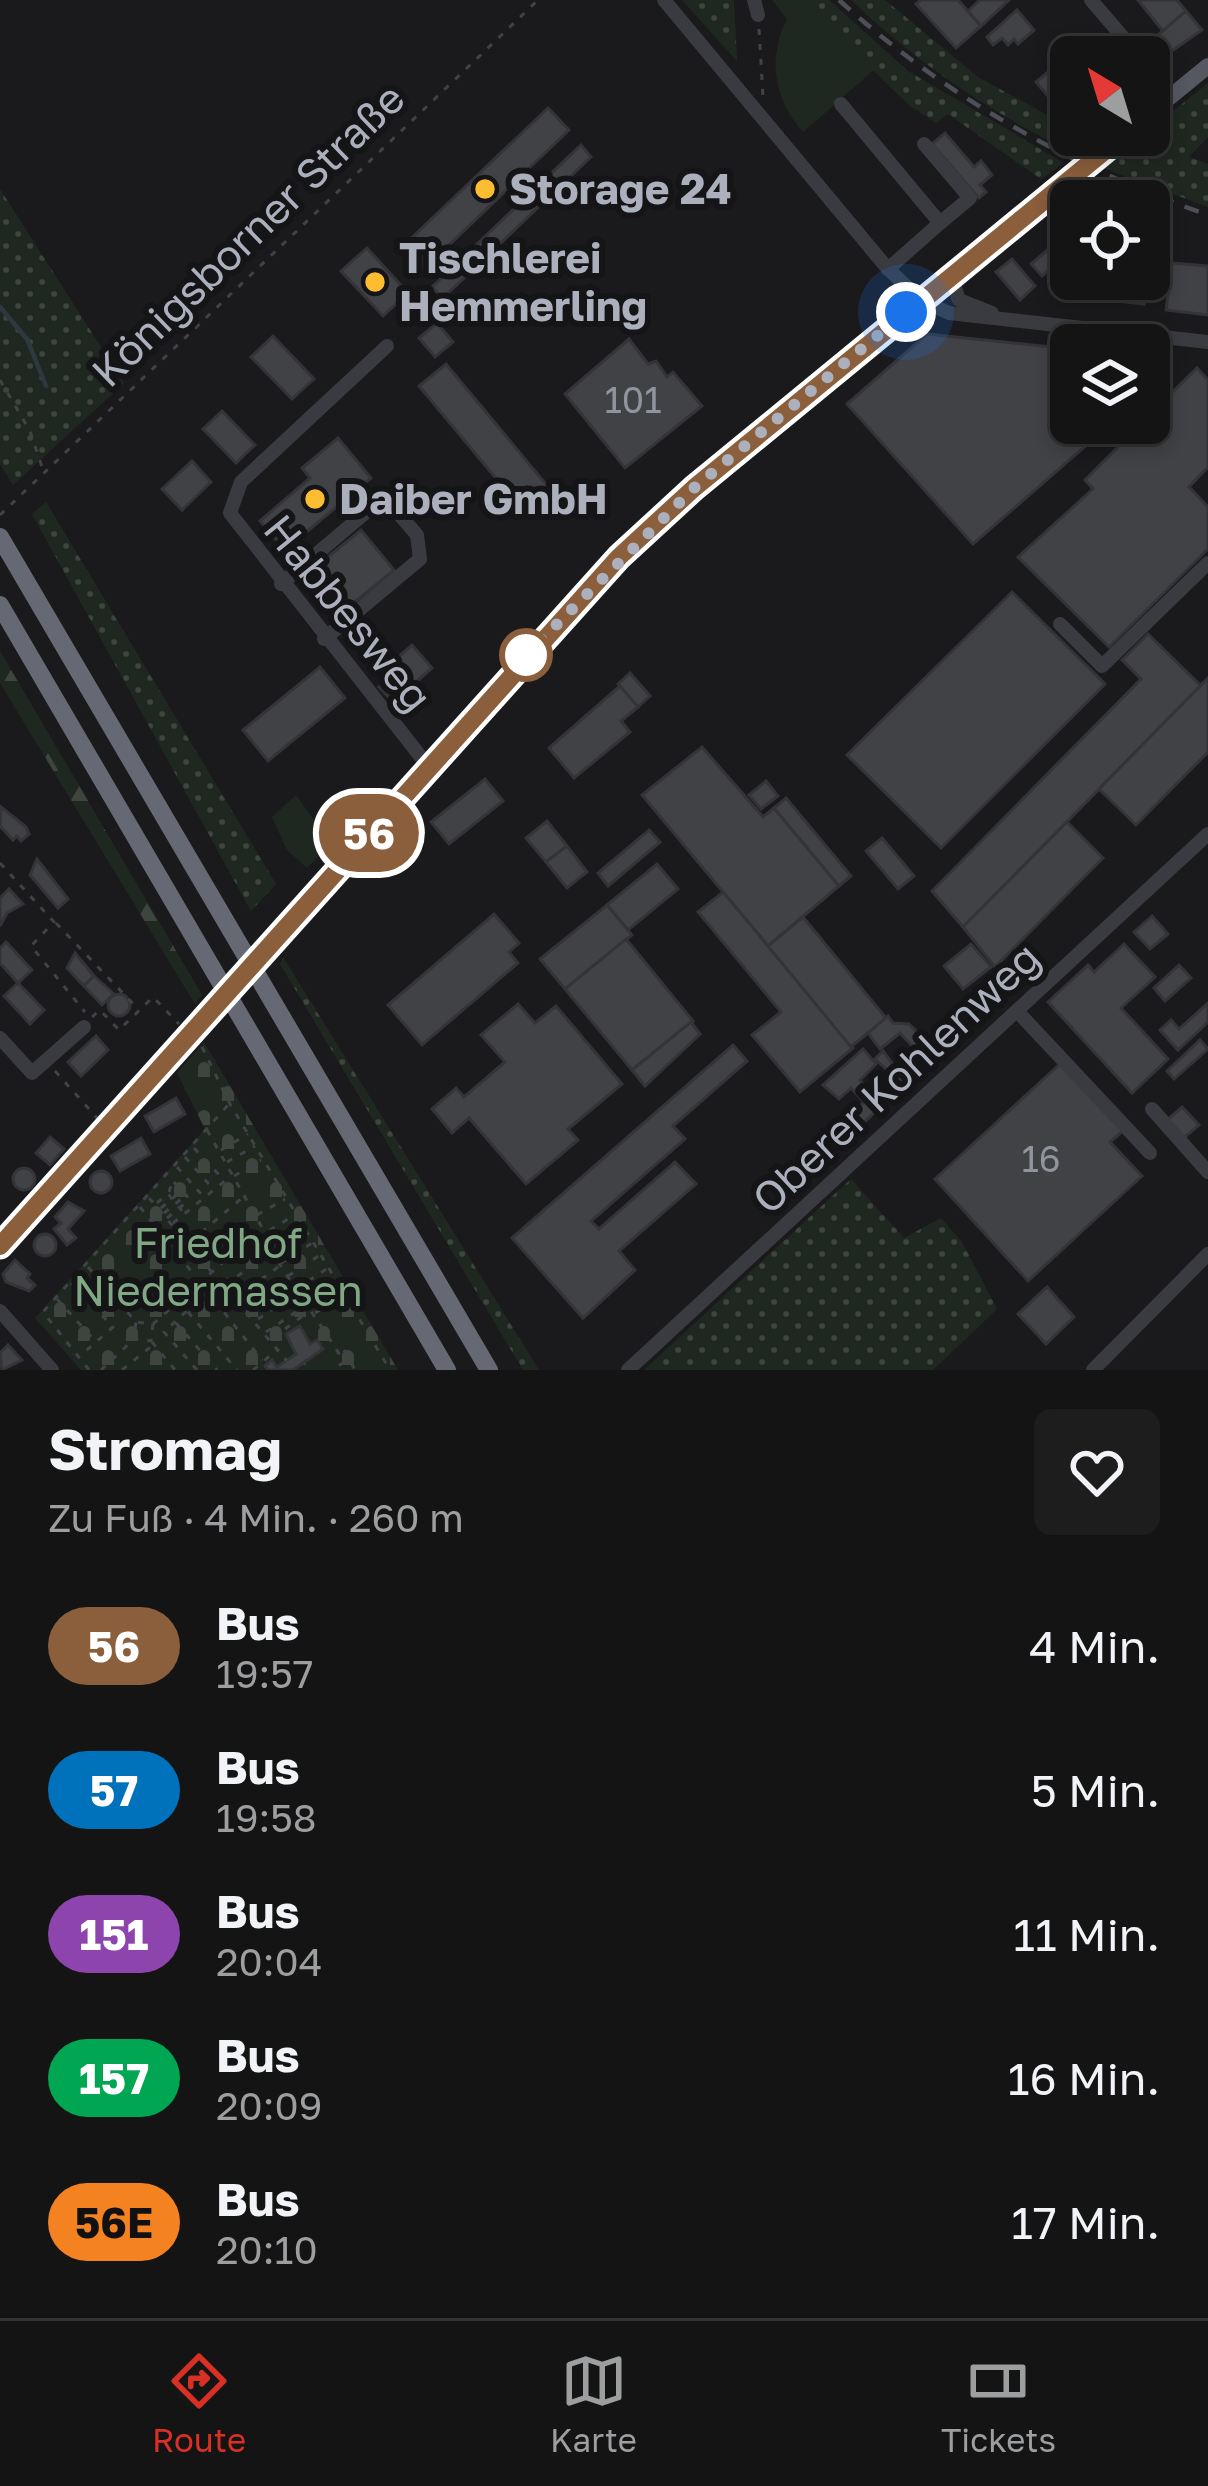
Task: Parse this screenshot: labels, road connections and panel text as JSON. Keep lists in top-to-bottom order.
{
  "streets": {
    "street": ["Habbesweg", "Oberer Kohlenweg"],
    "path": ["Königsborner Straße"]
  },
  "parks": ["Friedhof Niedermassen"],
  "places": ["Storage 24", "Tischlerei Hemmerling", "Daiber GmbH"],
  "lines": ["bus line 56"],
  "house_numbers": ["101", "16"],
  "north": "top left",
  "page": {
    "on_map": "56",
    "heading": ["Stromag", "Zu Fuß · 4 Min. · 260 m"],
    "list": [
      {
        "mark": "56",
        "name": "Bus",
        "note": "19:57",
        "value": "4 Min."
      },
      {
        "mark": "57",
        "name": "Bus",
        "note": "19:58",
        "value": "5 Min."
      },
      {
        "mark": "151",
        "name": "Bus",
        "note": "20:04",
        "value": "11 Min."
      },
      {
        "mark": "157",
        "name": "Bus",
        "note": "20:09",
        "value": "16 Min."
      },
      {
        "mark": "56E",
        "name": "Bus",
        "note": "20:10",
        "value": "17 Min."
      }
    ],
    "tabs": ["Route", "Karte", "Tickets"]
  }
}
